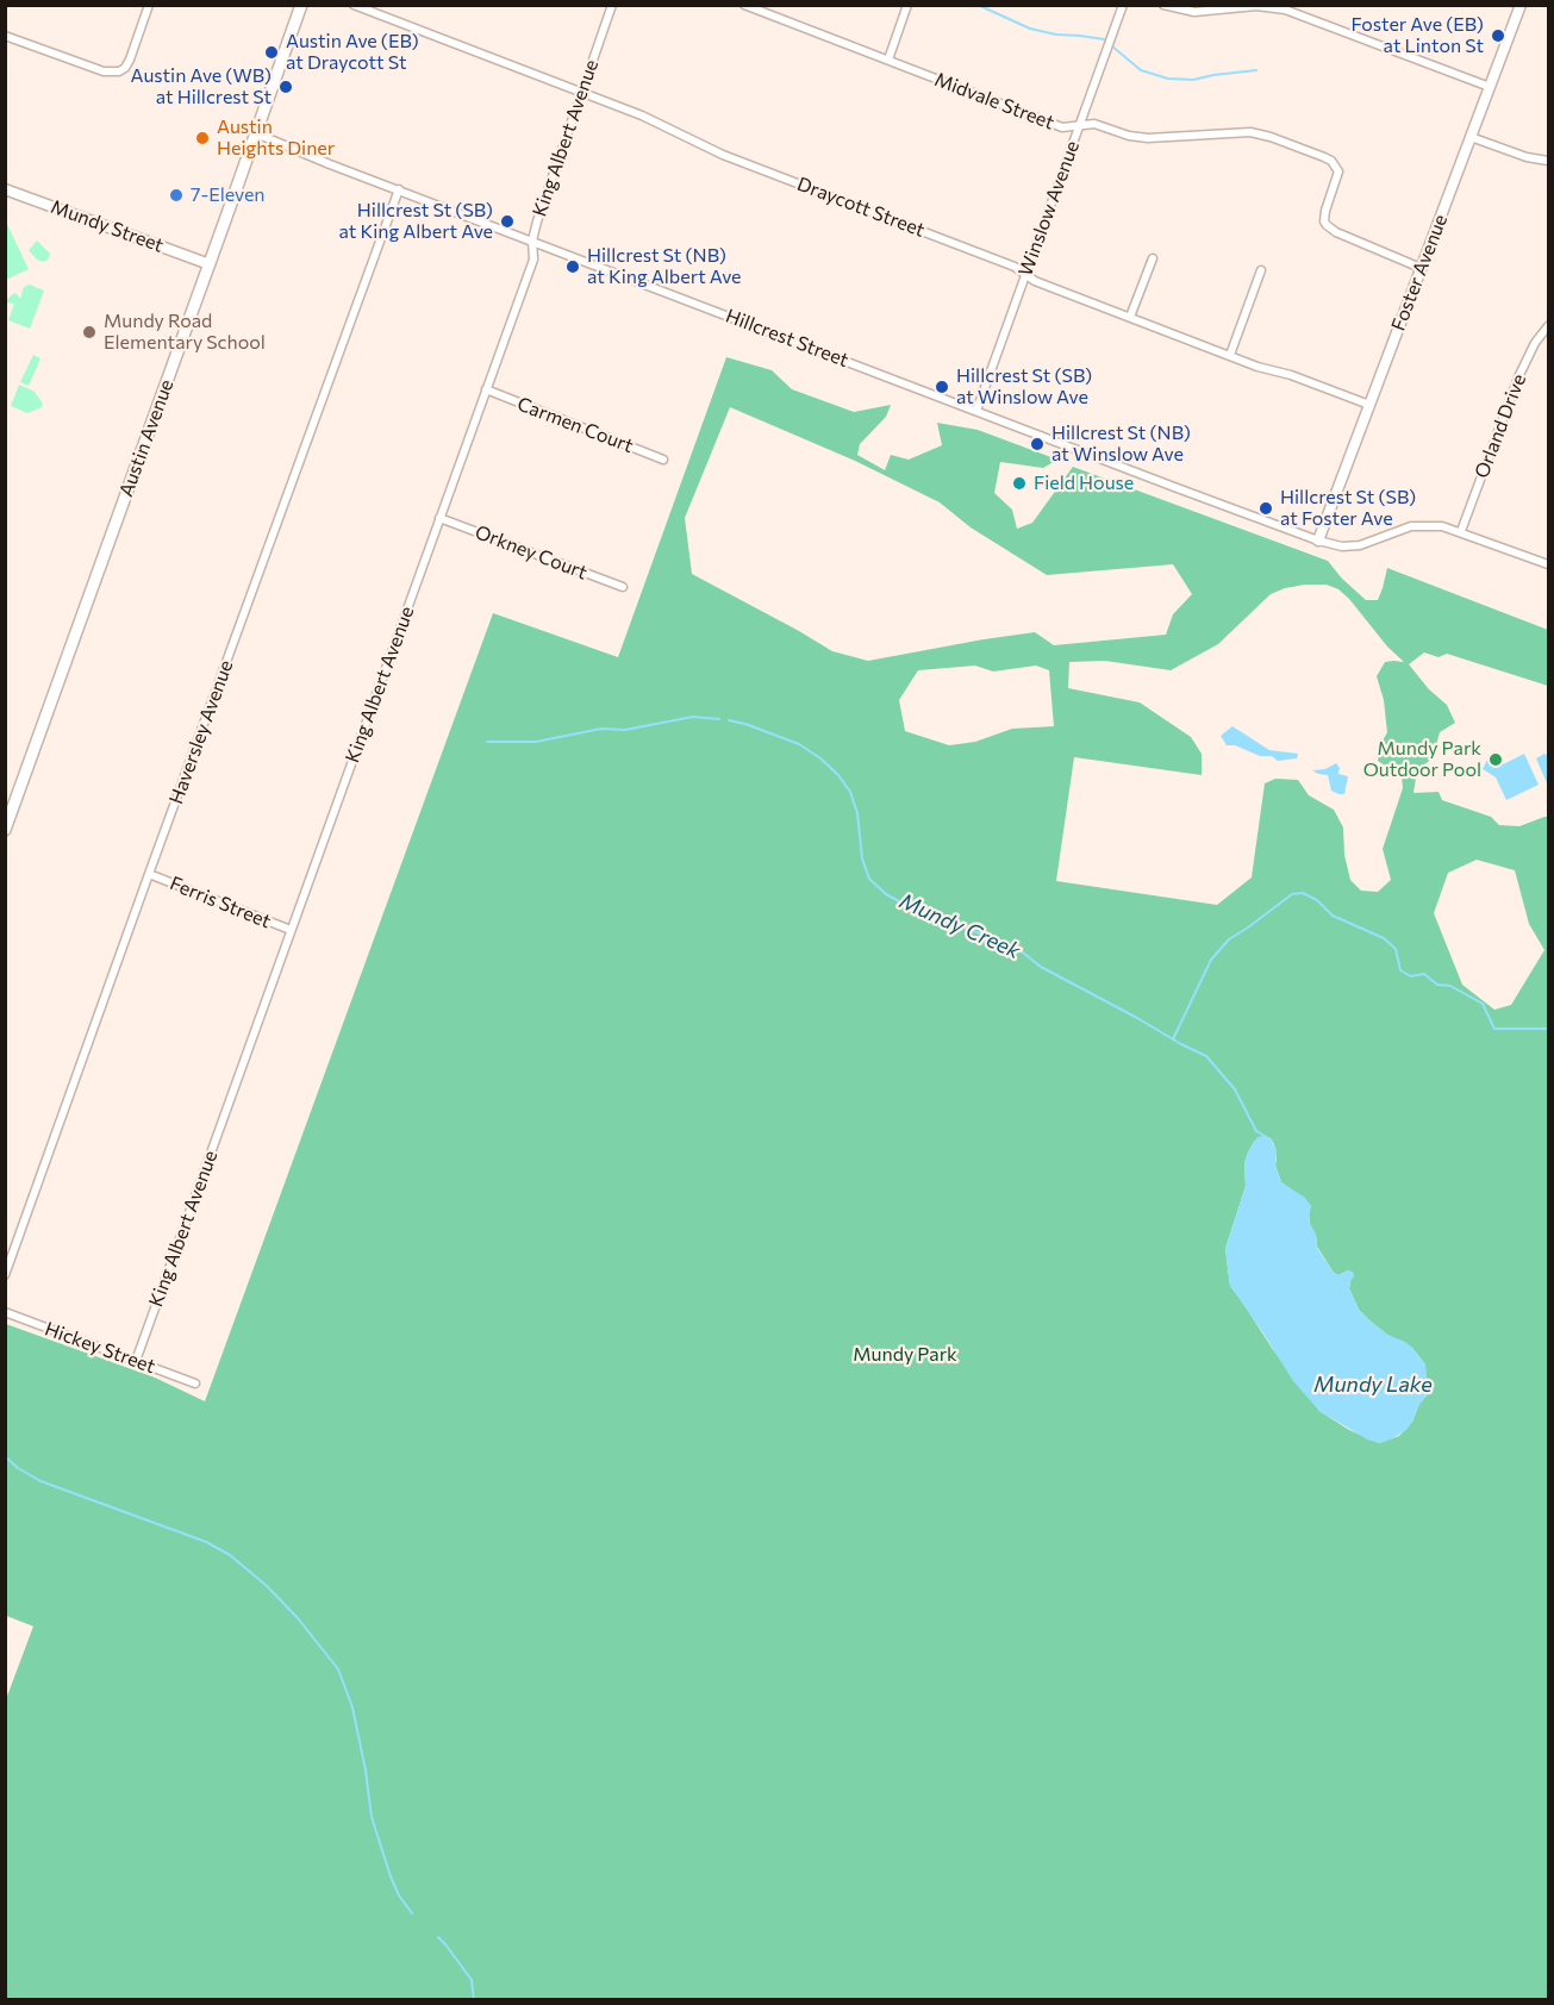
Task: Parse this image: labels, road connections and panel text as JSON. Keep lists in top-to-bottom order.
{
  "streets": {
    "main road": ["Austin Avenue"],
    "street": [
      "Midvale Street",
      "King Albert Avenue",
      "Draycott Street",
      "Winslow Avenue",
      "Mundy Street",
      "Foster Avenue",
      "Hillcrest Street",
      "Carmen Court",
      "Orland Drive",
      "Orkney Court",
      "Haversley Avenue",
      "Ferris Street",
      "Hickey Street"
    ]
  },
  "crossings": [
    ["Midvale Street", "Winslow Avenue"],
    ["Midvale Street", "Foster Avenue"],
    ["King Albert Avenue", "Draycott Street"],
    ["King Albert Avenue", "Hillcrest Street"],
    ["King Albert Avenue", "Carmen Court"],
    ["King Albert Avenue", "Orkney Court"],
    ["King Albert Avenue", "Ferris Street"],
    ["King Albert Avenue", "Hickey Street"],
    ["Draycott Street", "Winslow Avenue"],
    ["Draycott Street", "Foster Avenue"],
    ["Winslow Avenue", "Hillcrest Street"],
    ["Mundy Street", "Austin Avenue"],
    ["Foster Avenue", "Hillcrest Street"],
    ["Hillcrest Street", "Orland Drive"],
    ["Hillcrest Street", "Austin Avenue"],
    ["Hillcrest Street", "Haversley Avenue"],
    ["Haversley Avenue", "Ferris Street"]
  ],
  "water": ["Mundy Creek", "Mundy Lake"],
  "parks": ["Mundy Park"],
  "places": [
    "Foster Ave (EB) at Linton St",
    "Austin Ave (EB) at Draycott St",
    "Austin Ave (WB) at Hillcrest St",
    "Austin Heights Diner",
    "7-Eleven",
    "Hillcrest St (SB) at King Albert Ave",
    "Hillcrest St (NB) at King Albert Ave",
    "Mundy Road Elementary School",
    "Hillcrest St (SB) at Winslow Ave",
    "Hillcrest St (NB) at Winslow Ave",
    "Field House",
    "Hillcrest St (SB) at Foster Ave",
    "Mundy Park Outdoor Pool"
  ]
}
